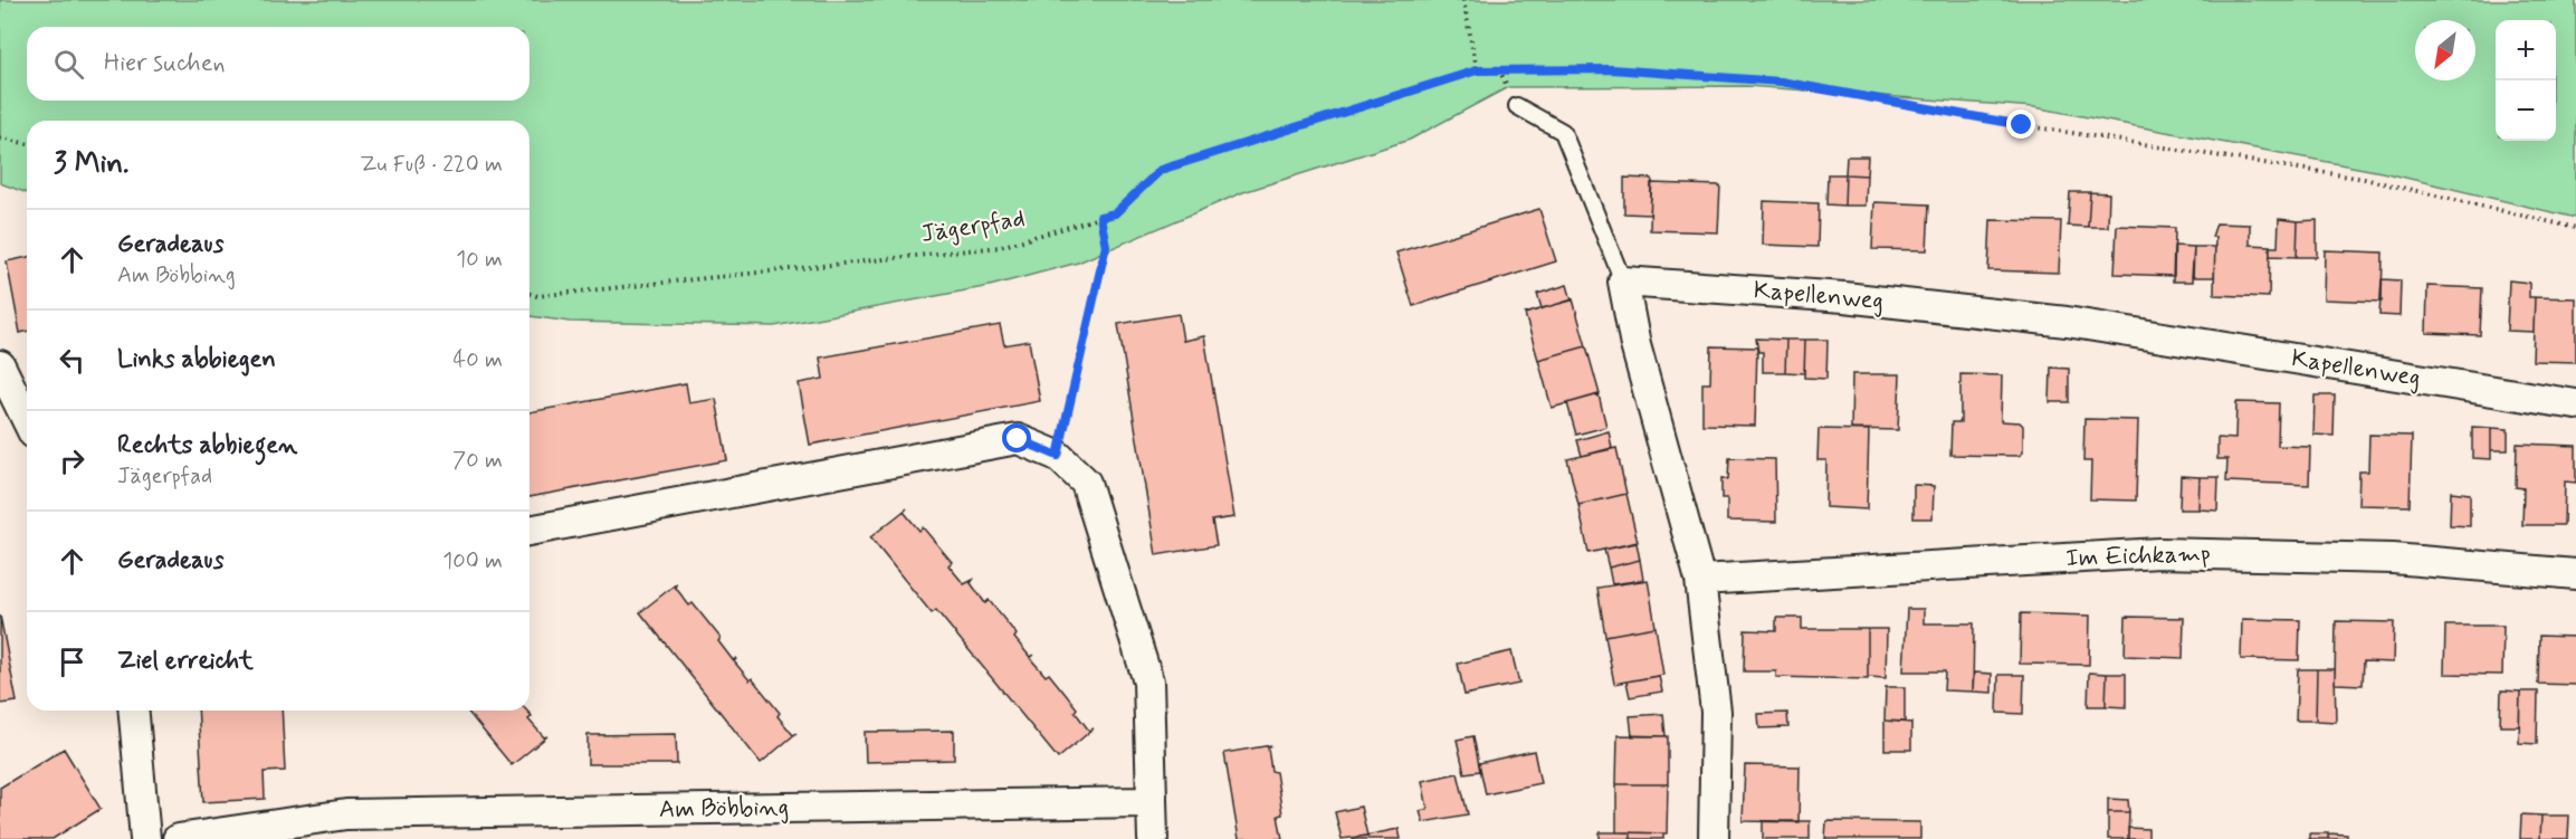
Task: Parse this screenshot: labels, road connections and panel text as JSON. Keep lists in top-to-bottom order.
{
  "streets": {
    "street": ["Kapellenweg", "Im Eichkamp", "Am Böbbing"],
    "path": ["Jägerpfad"]
  },
  "north": "bottom left",
  "page": {
    "map_buttons": ["+", "−"],
    "search": "Hier suchen",
    "heading": ["3 Min.", "Zu Fuß · 220 m"],
    "list": [
      ["Geradeaus", "Am Böbbing", "10 m"],
      ["Links abbiegen", "40 m"],
      ["Rechts abbiegen", "Jägerpfad", "70 m"],
      ["Geradeaus", "100 m"],
      "Ziel erreicht"
    ]
  }
}
